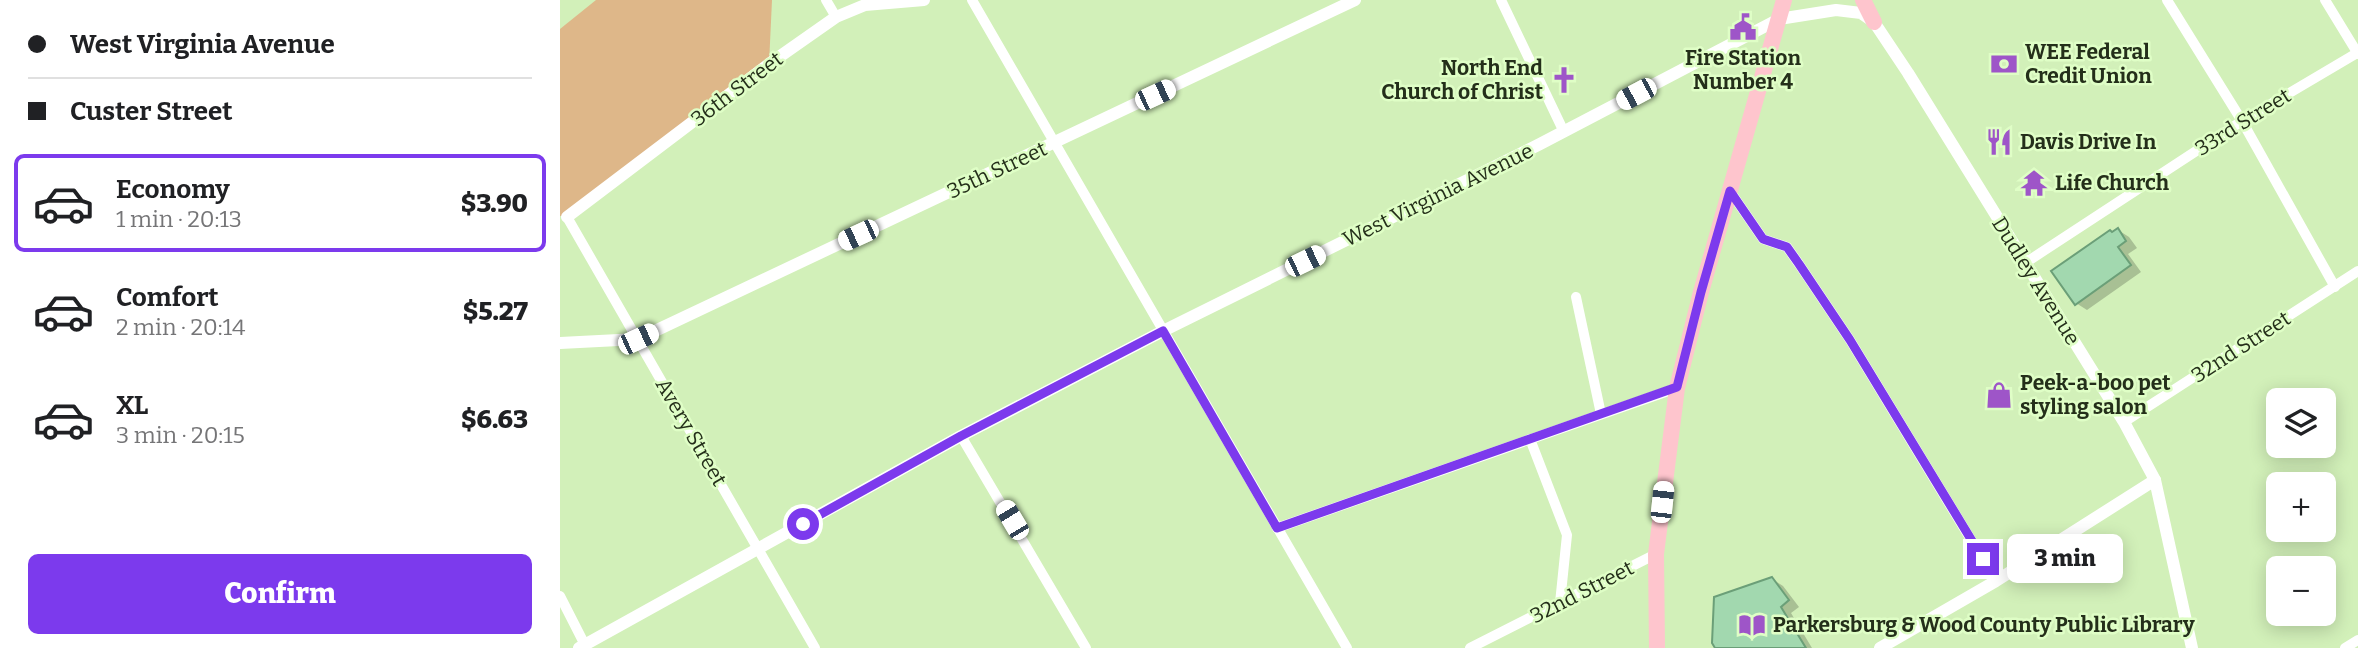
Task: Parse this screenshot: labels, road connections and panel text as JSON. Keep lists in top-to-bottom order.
{
  "streets": {
    "street": [
      "36th Street",
      "33rd Street",
      "35th Street",
      "West Virginia Avenue",
      "Dudley Avenue",
      "32nd Street",
      "Avery Street"
    ]
  },
  "crossings": [
    ["36th Street", "Avery Street"],
    ["33rd Street", "Dudley Avenue"],
    ["35th Street", "Avery Street"],
    ["West Virginia Avenue", "Avery Street"],
    ["Dudley Avenue", "32nd Street"]
  ],
  "places": {
    "public building": ["Fire Station Number 4"],
    "bank": ["WEE Federal Credit Union"],
    "church": ["North End Church of Christ"],
    "restaurant": ["Davis Drive In"],
    "temple": ["Life Church"],
    "shop": ["Peek-a-boo pet styling salon"],
    "library": ["Parkersburg & Wood County Public Library"]
  },
  "page": {
    "banner": ["West Virginia Avenue", "Custer Street"],
    "list": [
      {
        "name": "Economy",
        "note": "1 min · 20:13",
        "value": "$3.90"
      },
      {
        "name": "Comfort",
        "note": "2 min · 20:14",
        "value": "$5.27"
      },
      {
        "name": "XL",
        "note": "3 min · 20:15",
        "value": "$6.63"
      }
    ],
    "map_buttons": ["+", "−"],
    "bubble": "3 min",
    "buttons": "Confirm"
  }
}
